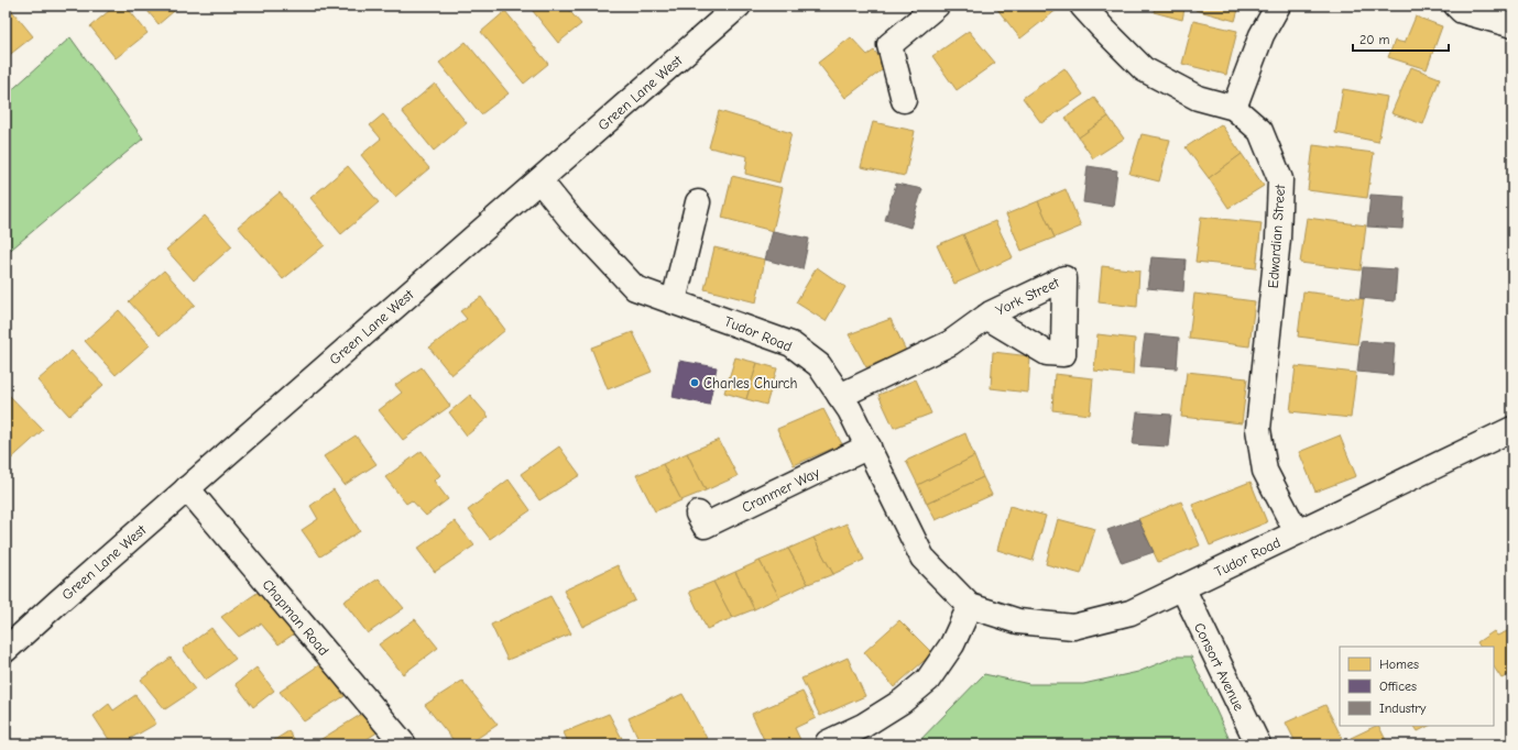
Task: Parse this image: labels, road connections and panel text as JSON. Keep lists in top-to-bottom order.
{
  "streets": {
    "street": [
      "Green Lane West",
      "Edwardian Street",
      "York Street",
      "Tudor Road",
      "Cranmer Way",
      "Chapman Road",
      "Consort Avenue"
    ]
  },
  "crossings": [
    ["Green Lane West", "Tudor Road"],
    ["Green Lane West", "Chapman Road"],
    ["Edwardian Street", "Tudor Road"],
    ["York Street", "Tudor Road"],
    ["Tudor Road", "Cranmer Way"],
    ["Tudor Road", "Consort Avenue"]
  ],
  "places": ["Charles Church"],
  "legend": ["Homes", "Offices", "Industry"],
  "scale_bar": "20 m"
}
